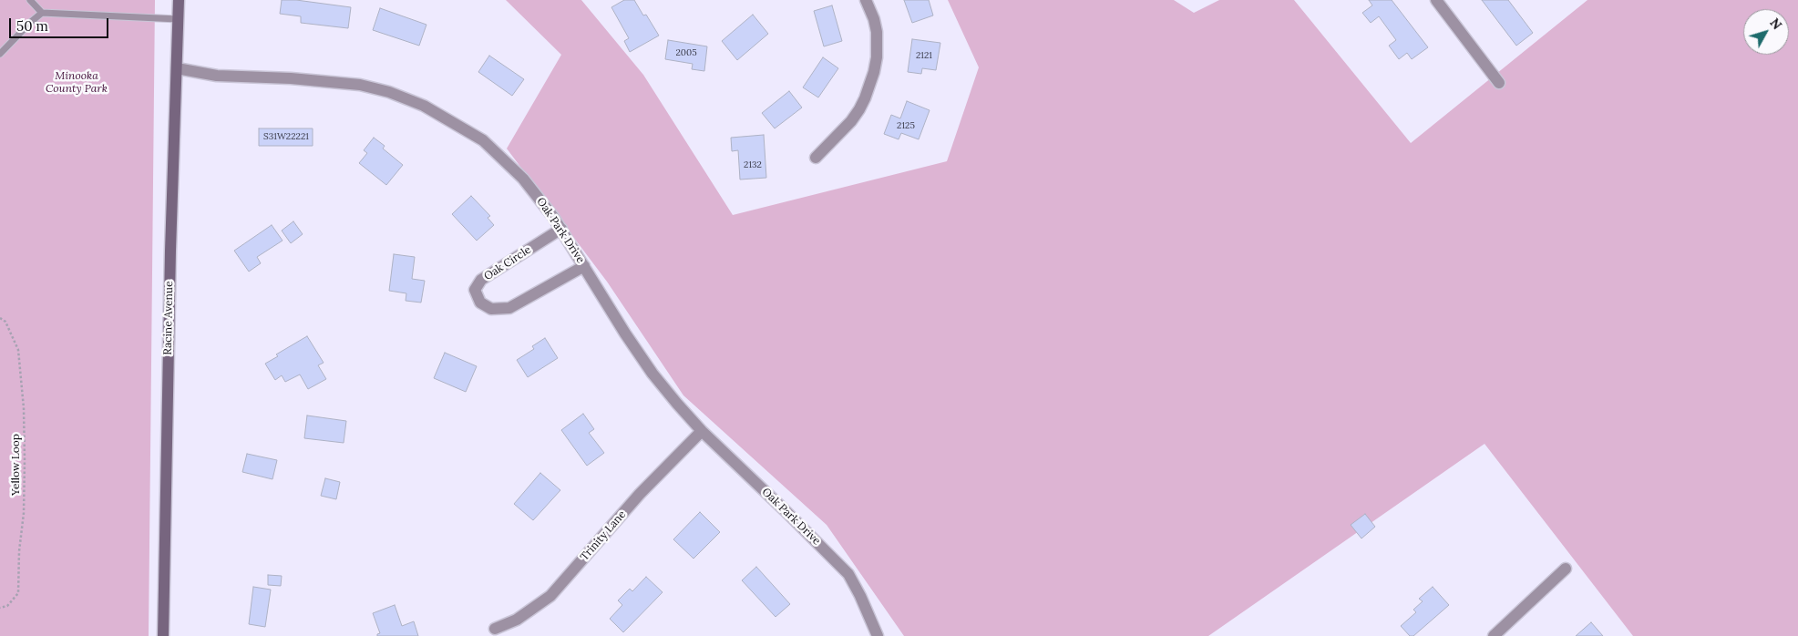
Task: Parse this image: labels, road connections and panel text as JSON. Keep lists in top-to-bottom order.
{
  "streets": {
    "main road": ["Racine Avenue"],
    "street": ["Oak Park Drive", "Oak Circle", "Trinity Lane"],
    "path": ["Yellow Loop"]
  },
  "crossings": [
    ["Oak Park Drive", "Oak Circle"],
    ["Oak Park Drive", "Racine Avenue"],
    ["Oak Park Drive", "Trinity Lane"]
  ],
  "parks": ["Minooka County Park"],
  "house_numbers": [
    "2005",
    "2121",
    "2125",
    "S31W22221",
    "2132"
  ],
  "scale_bar": "50 m",
  "north": "top right"
}
